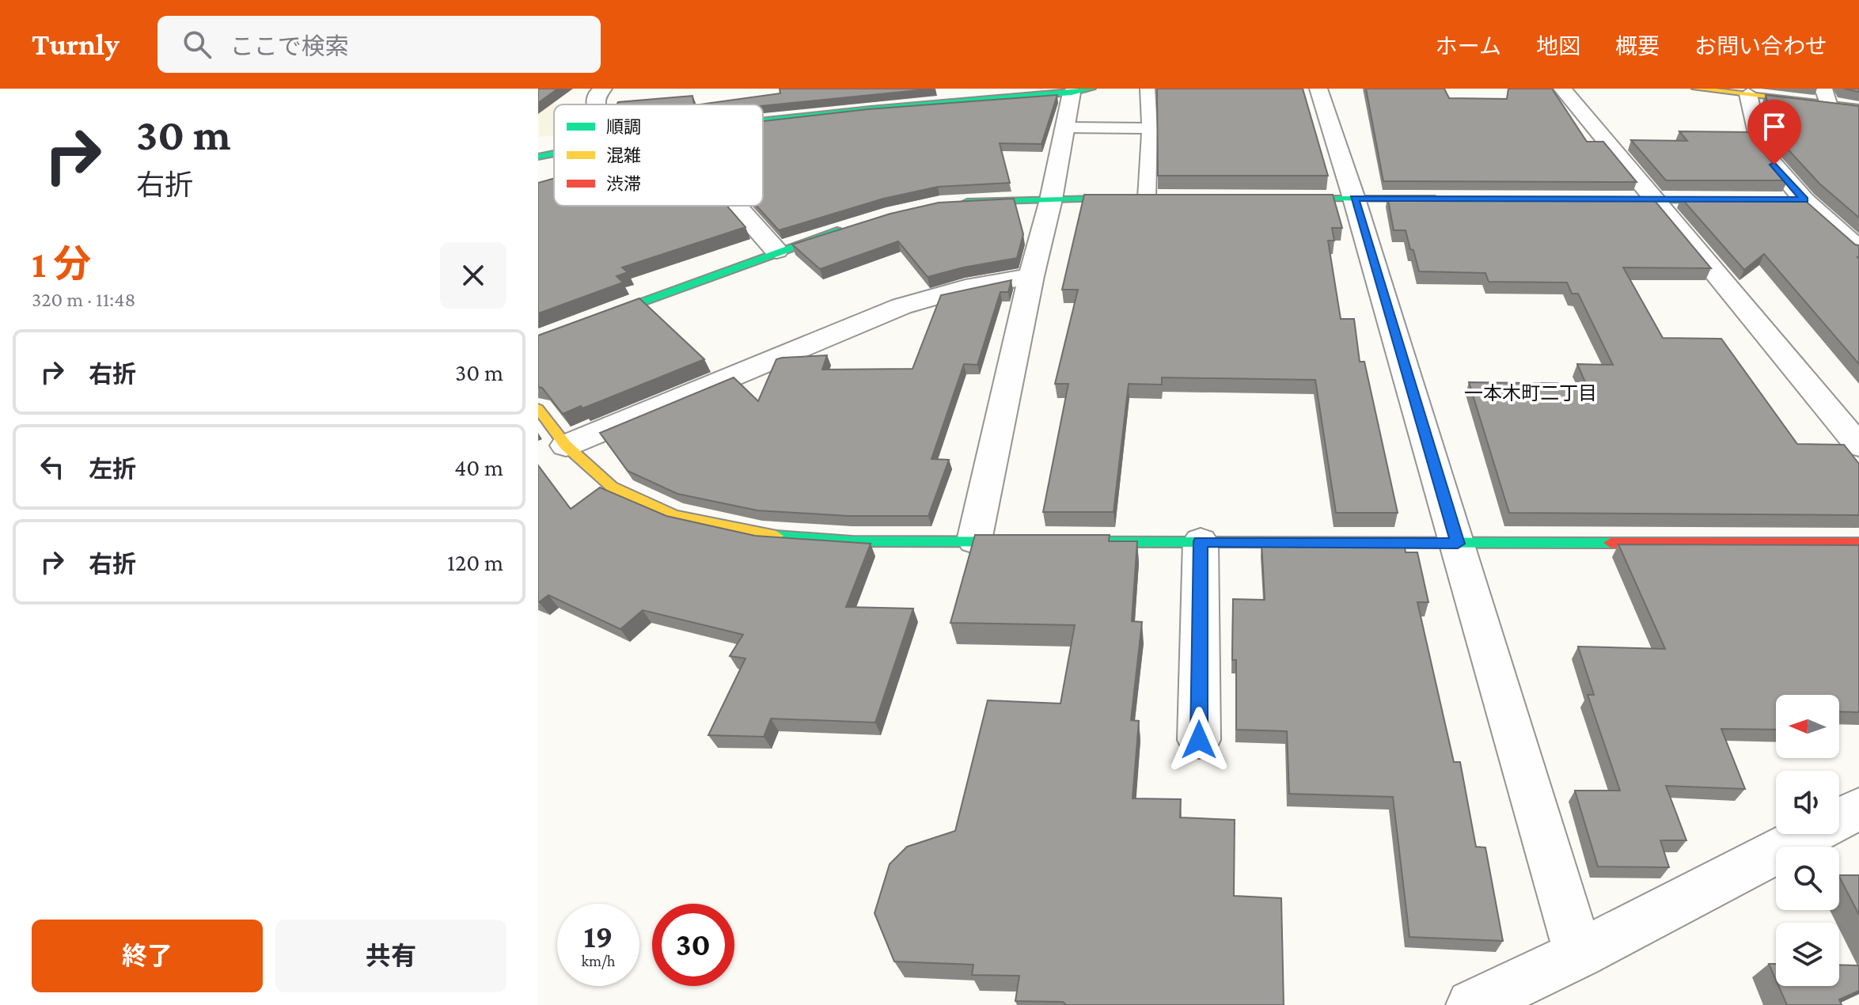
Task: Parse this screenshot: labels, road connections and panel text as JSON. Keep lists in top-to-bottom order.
{
  "districts": ["一本木町二丁目"],
  "legend": ["順調", "混雑", "渋滞"],
  "north": "left",
  "page": {
    "header": "Turnly",
    "search": "ここで検索",
    "nav": [
      "ホーム",
      "地図",
      "概要",
      "お問い合わせ"
    ],
    "turn": ["30 m", "右折"],
    "heading": ["1 分", "320 m · 11:48"],
    "list": [
      {
        "name": "右折",
        "value": "30 m"
      },
      {
        "name": "左折",
        "value": "40 m"
      },
      {
        "name": "右折",
        "value": "120 m"
      }
    ],
    "speed": "19 km/h",
    "limit": "30",
    "buttons": ["終了", "共有"]
  }
}
